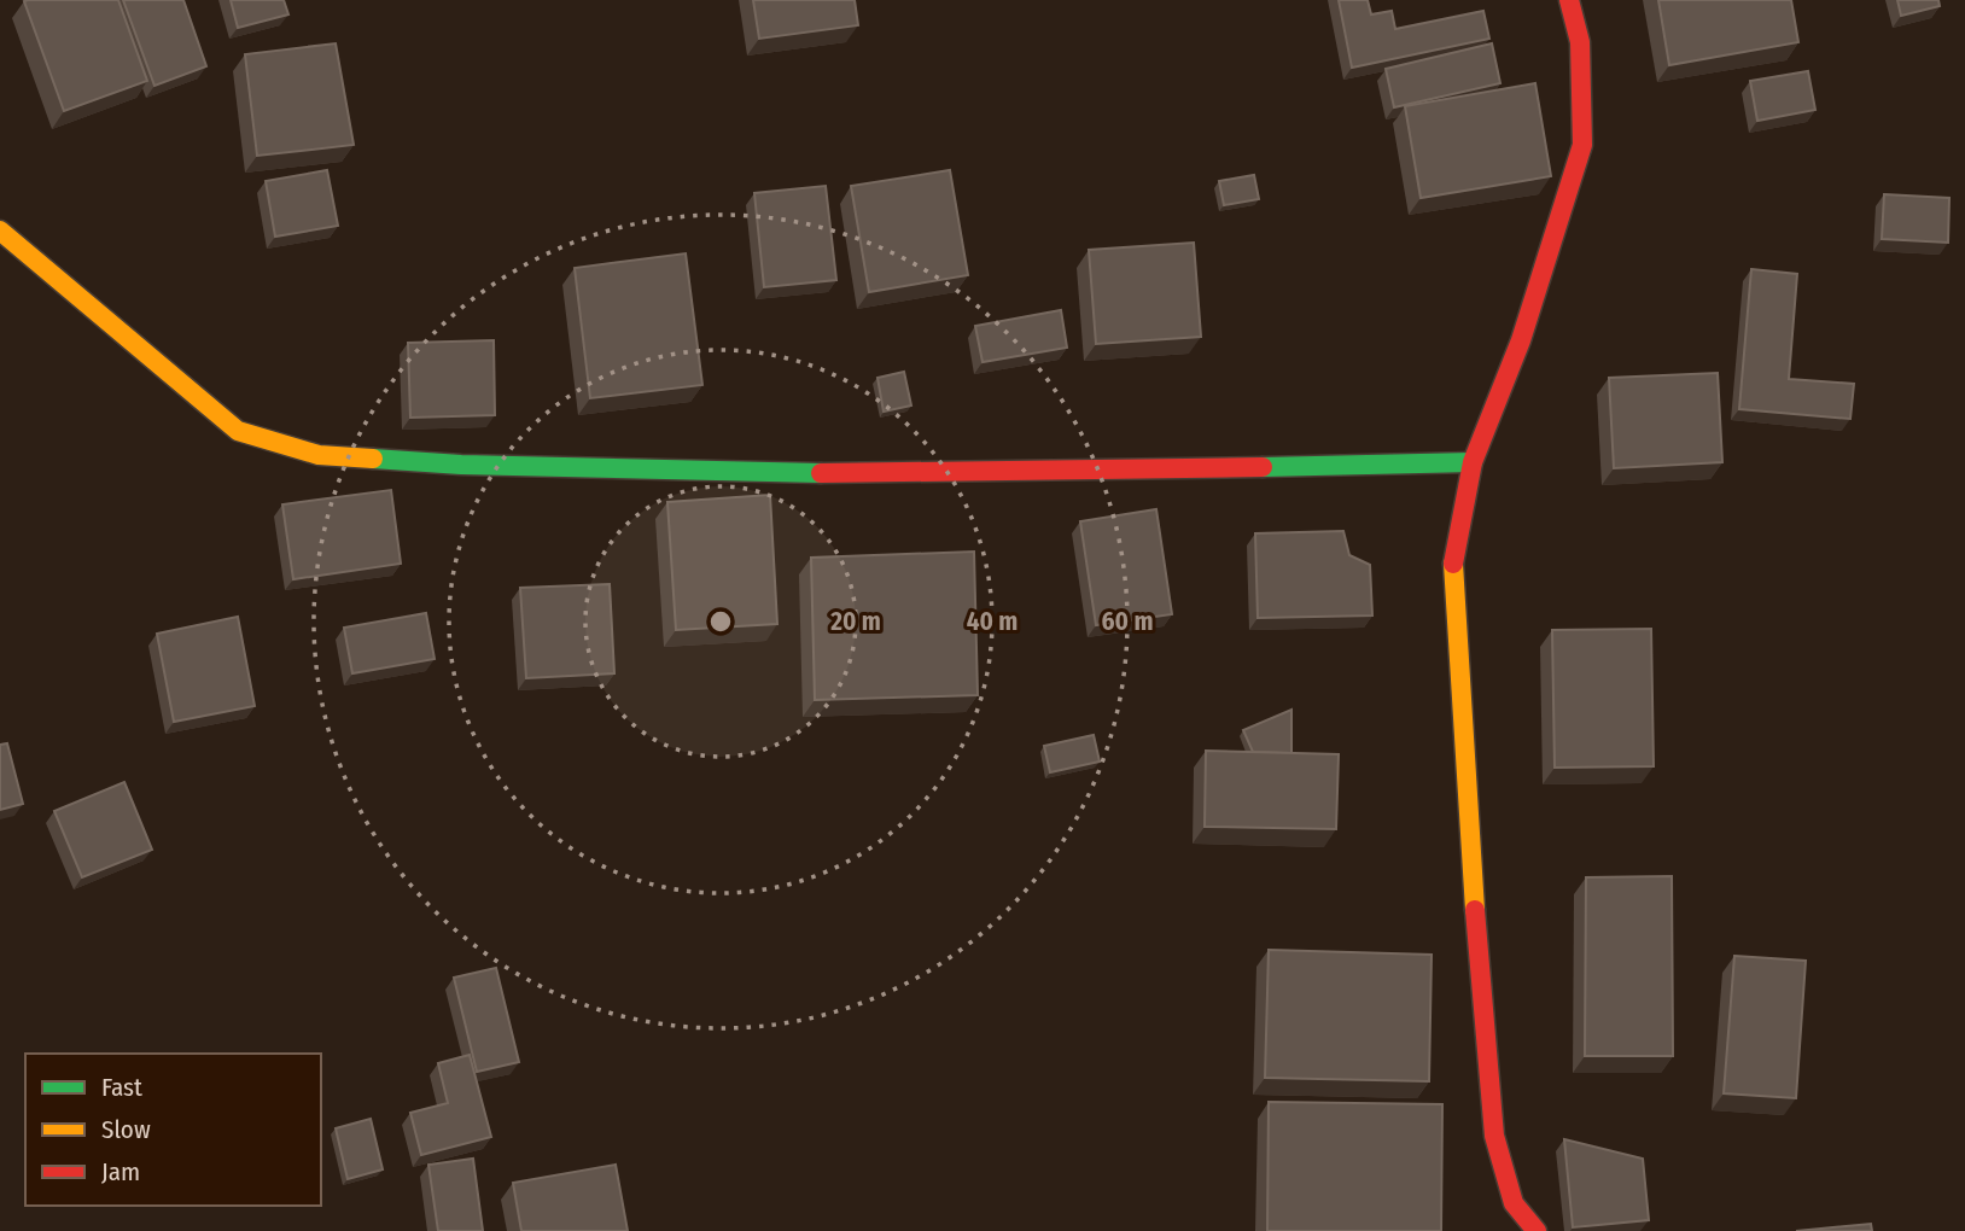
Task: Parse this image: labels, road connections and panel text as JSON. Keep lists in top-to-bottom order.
{
  "legend": ["Fast", "Slow", "Jam"],
  "rings": ["20 m", "40 m", "60 m"]
}
